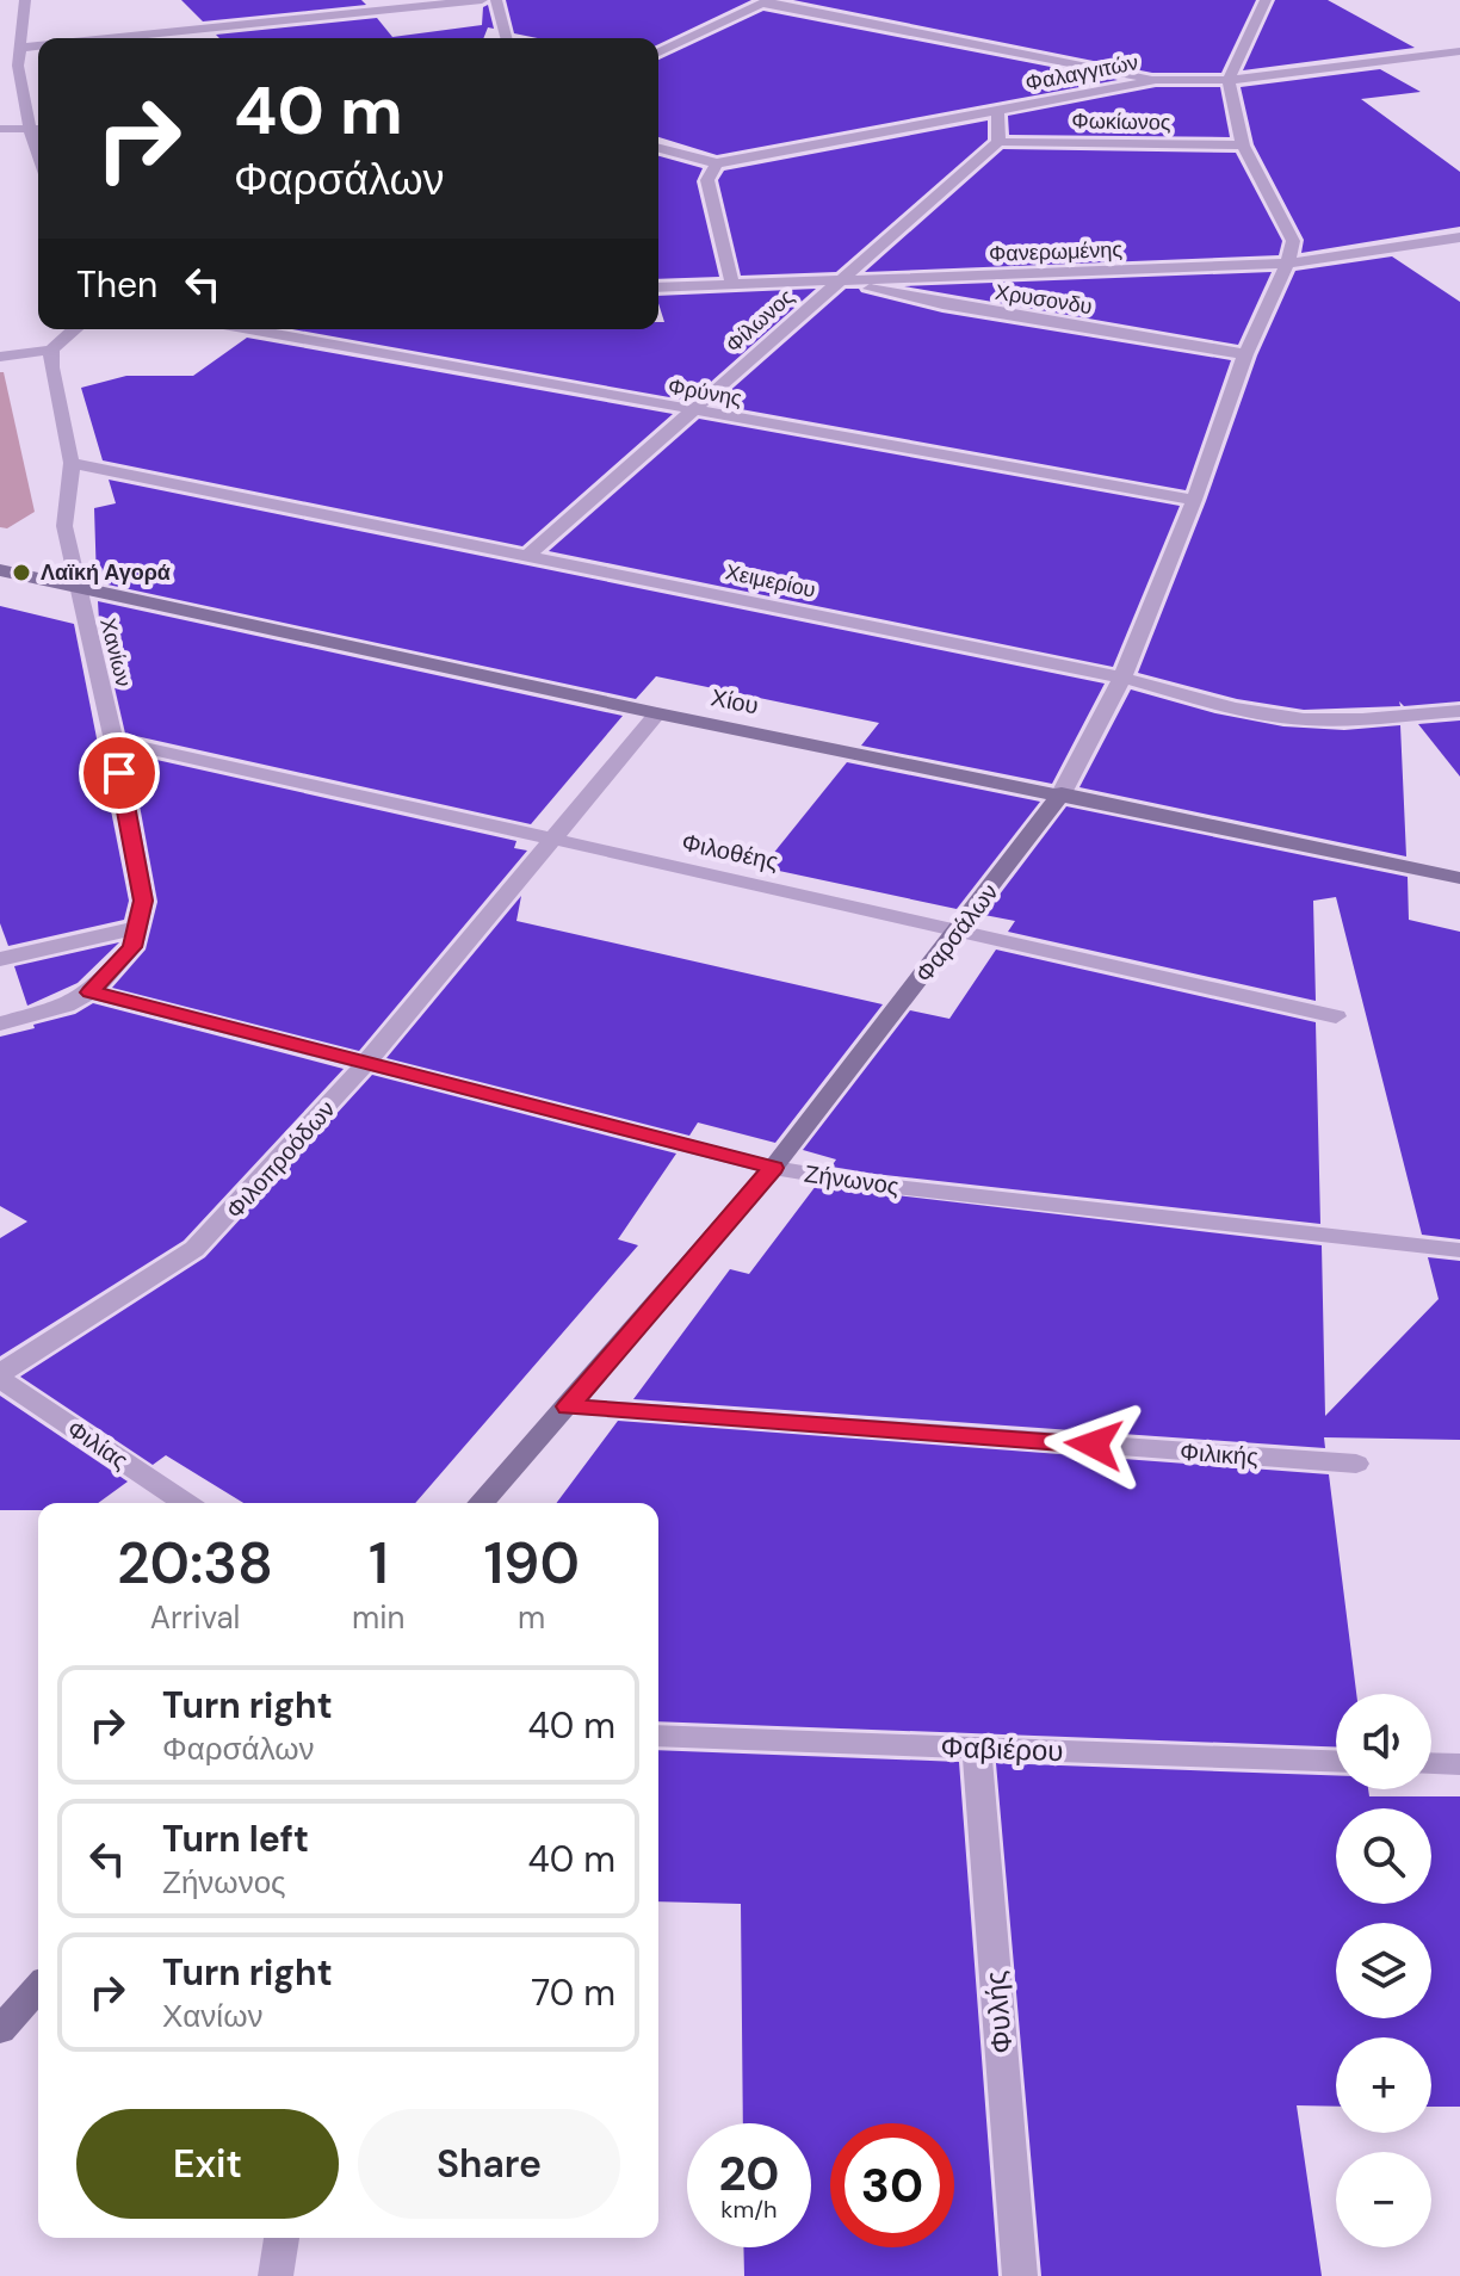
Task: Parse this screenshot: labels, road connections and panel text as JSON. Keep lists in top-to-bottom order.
{
  "streets": {
    "street": [
      "Φαλαγγιτών",
      "Φωκίωνος",
      "Φανερωμένης",
      "Χρυσονδυ",
      "Φίλωνος",
      "Φρύνης",
      "Χειμερίου",
      "Χανίων",
      "Χίου",
      "Φιλοθέης",
      "Φαρσάλων",
      "Φιλοπροόδων",
      "Ζήνωνος",
      "Φιλίας",
      "Φιλικής",
      "Φαβιέρου",
      "Φυλής"
    ]
  },
  "crossings": [
    ["Φωκίωνος", "Φίλωνος"],
    ["Φανερωμένης", "Χρυσονδυ"],
    ["Φανερωμένης", "Φίλωνος"],
    ["Φανερωμένης", "Φαρσάλων"],
    ["Χρυσονδυ", "Φίλωνος"],
    ["Χρυσονδυ", "Φαρσάλων"],
    ["Φίλωνος", "Φρύνης"],
    ["Φίλωνος", "Χειμερίου"],
    ["Φρύνης", "Φαρσάλων"],
    ["Χειμερίου", "Χανίων"],
    ["Χειμερίου", "Φαρσάλων"],
    ["Χανίων", "Χίου"],
    ["Χανίων", "Φιλοθέης"],
    ["Χανίων", "Ζήνωνος"],
    ["Χίου", "Φαρσάλων"],
    ["Χίου", "Φιλοπροόδων"],
    ["Φιλοθέης", "Φαρσάλων"],
    ["Φιλοθέης", "Φιλοπροόδων"],
    ["Φαρσάλων", "Ζήνωνος"],
    ["Φαρσάλων", "Φιλικής"],
    ["Φιλοπροόδων", "Ζήνωνος"],
    ["Φιλοπροόδων", "Φιλίας"],
    ["Φαβιέρου", "Φυλής"]
  ],
  "places": ["Λαϊκή Αγορά"],
  "page": {
    "turn": ["40 m", "Φαρσάλων"],
    "then": "Then",
    "eta": [
      "20:38",
      "Arrival",
      "1",
      "min",
      "190",
      "m"
    ],
    "list": [
      {
        "name": "Turn right",
        "note": "Φαρσάλων",
        "value": "40 m"
      },
      {
        "name": "Turn left",
        "note": "Ζήνωνος",
        "value": "40 m"
      },
      {
        "name": "Turn right",
        "note": "Χανίων",
        "value": "70 m"
      }
    ],
    "map_buttons": ["+", "−"],
    "buttons": ["Exit", "Share"],
    "speed": "20 km/h",
    "limit": "30"
  }
}
